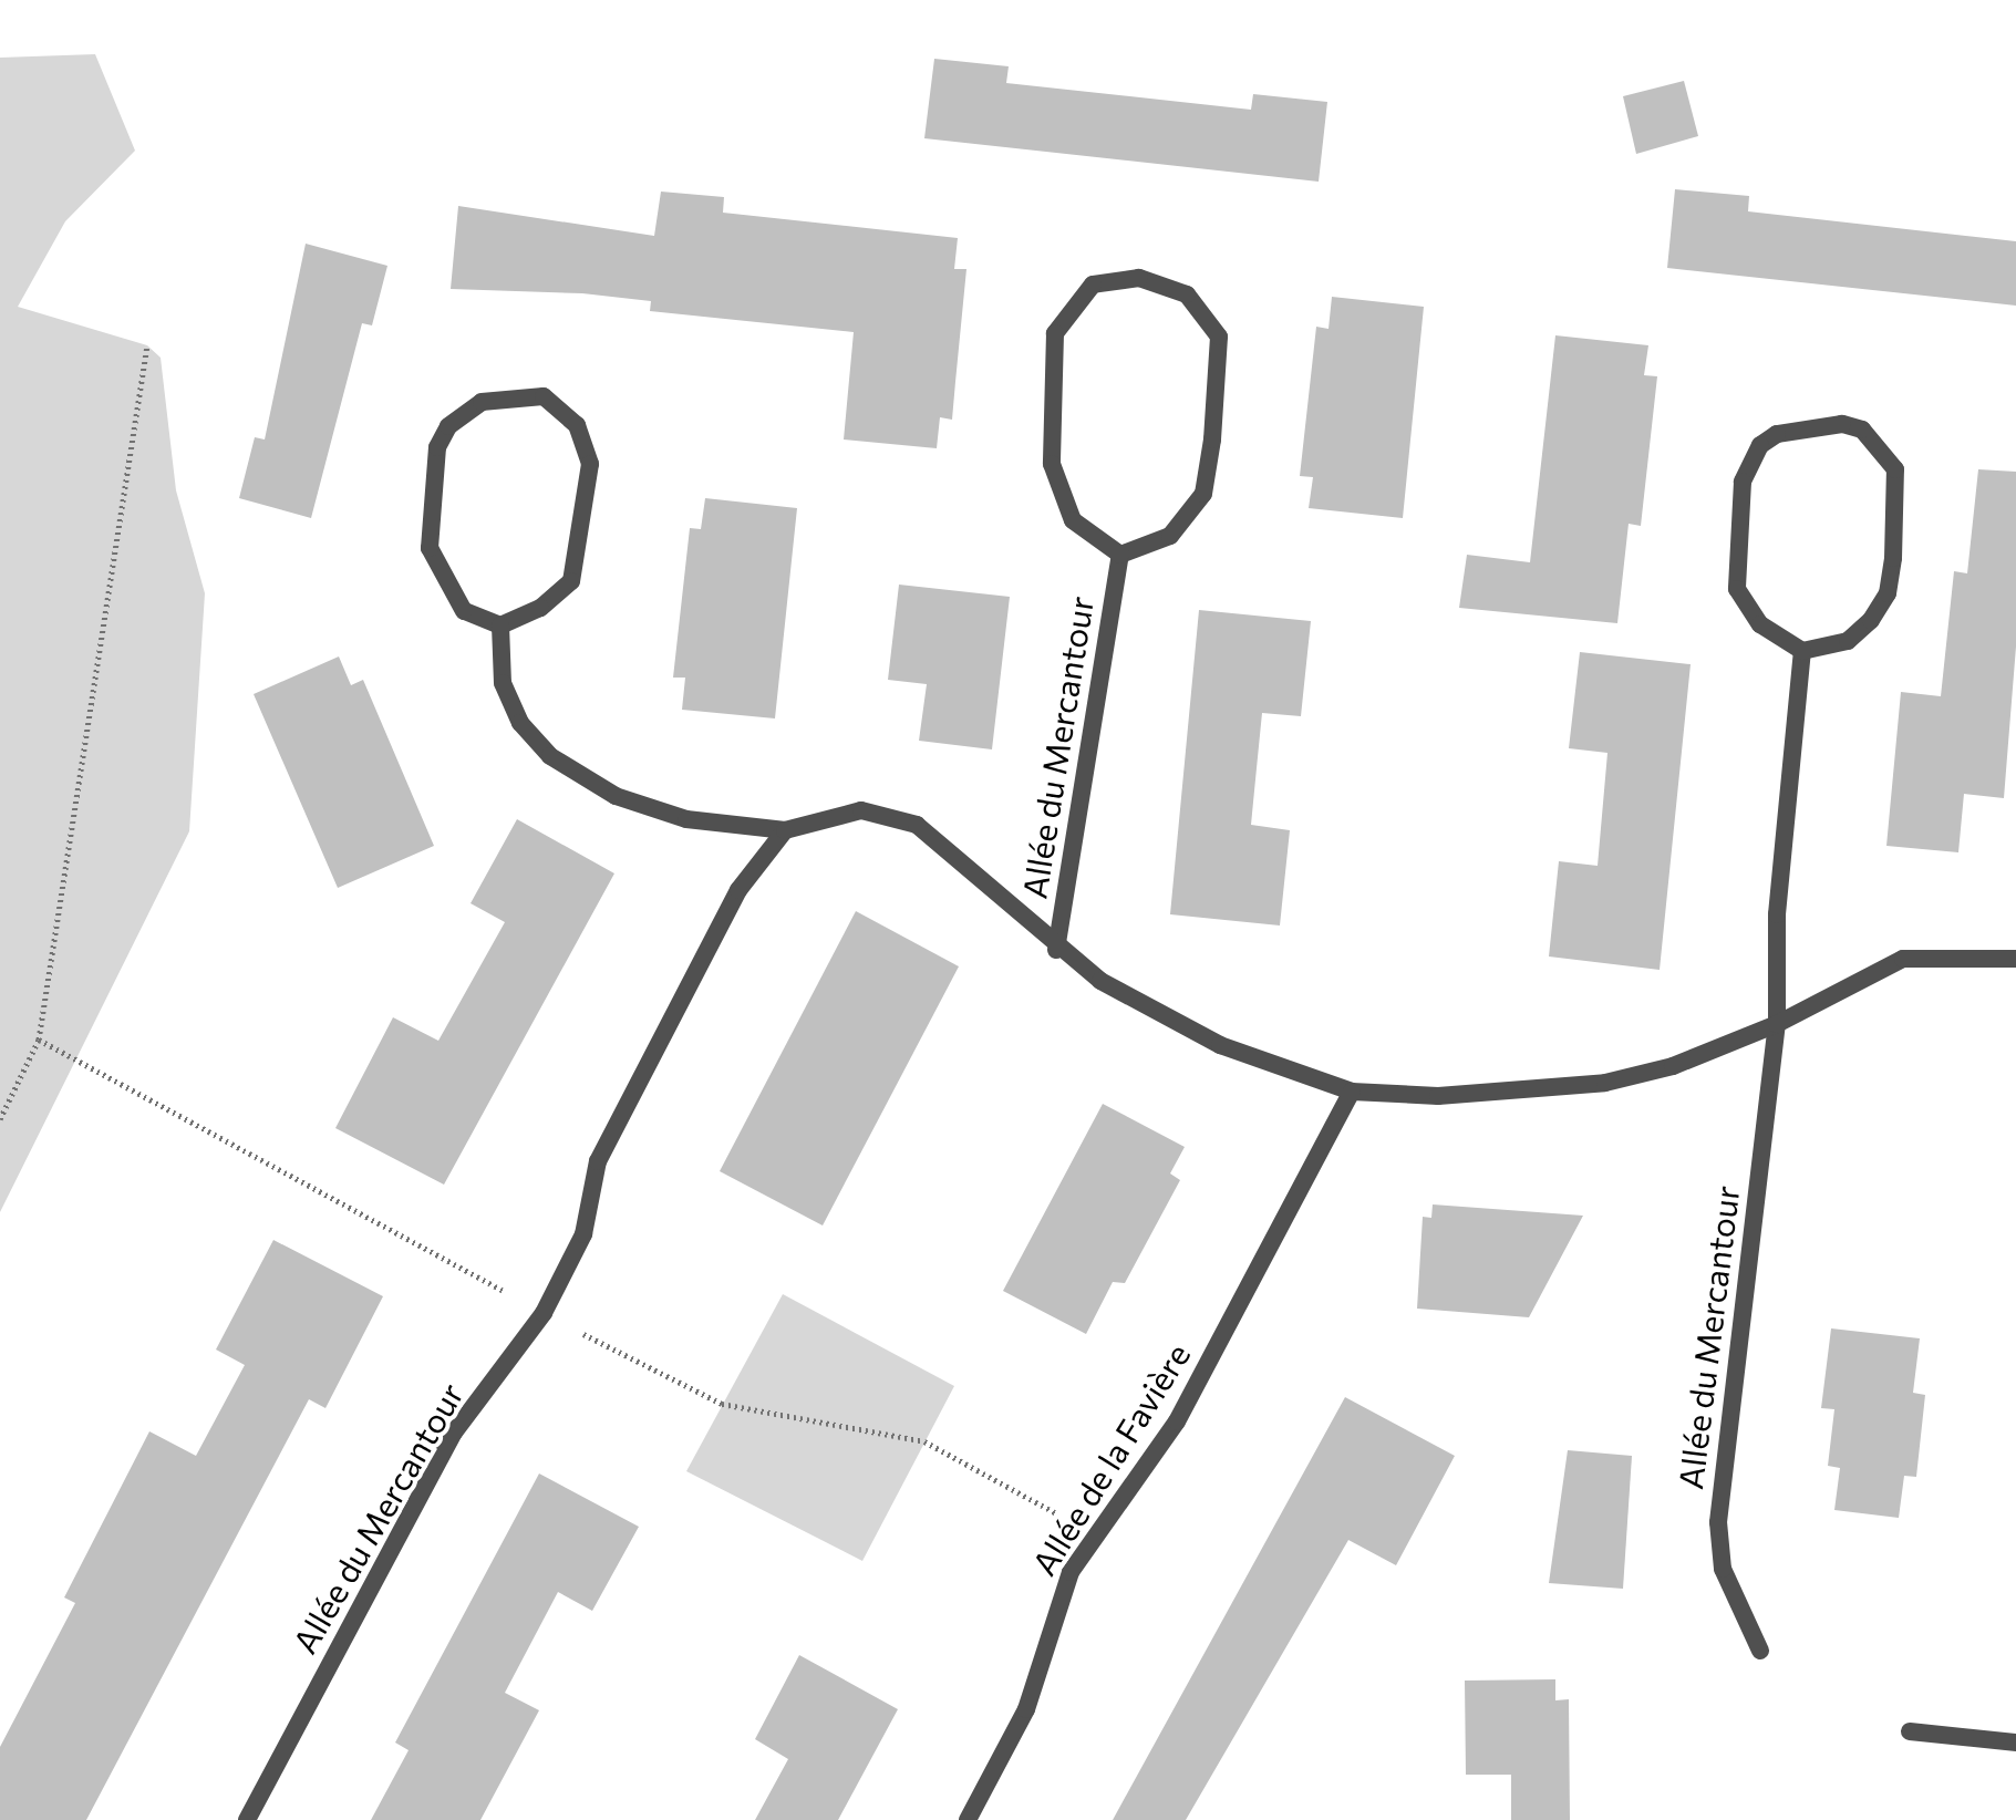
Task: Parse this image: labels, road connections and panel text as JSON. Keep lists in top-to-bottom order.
{
  "streets": {
    "street": ["Allée du Mercantour", "Allée de la Favière"]
  },
  "crossings": [
    ["Allée du Mercantour", "Allée de la Favière"]
  ]
}
